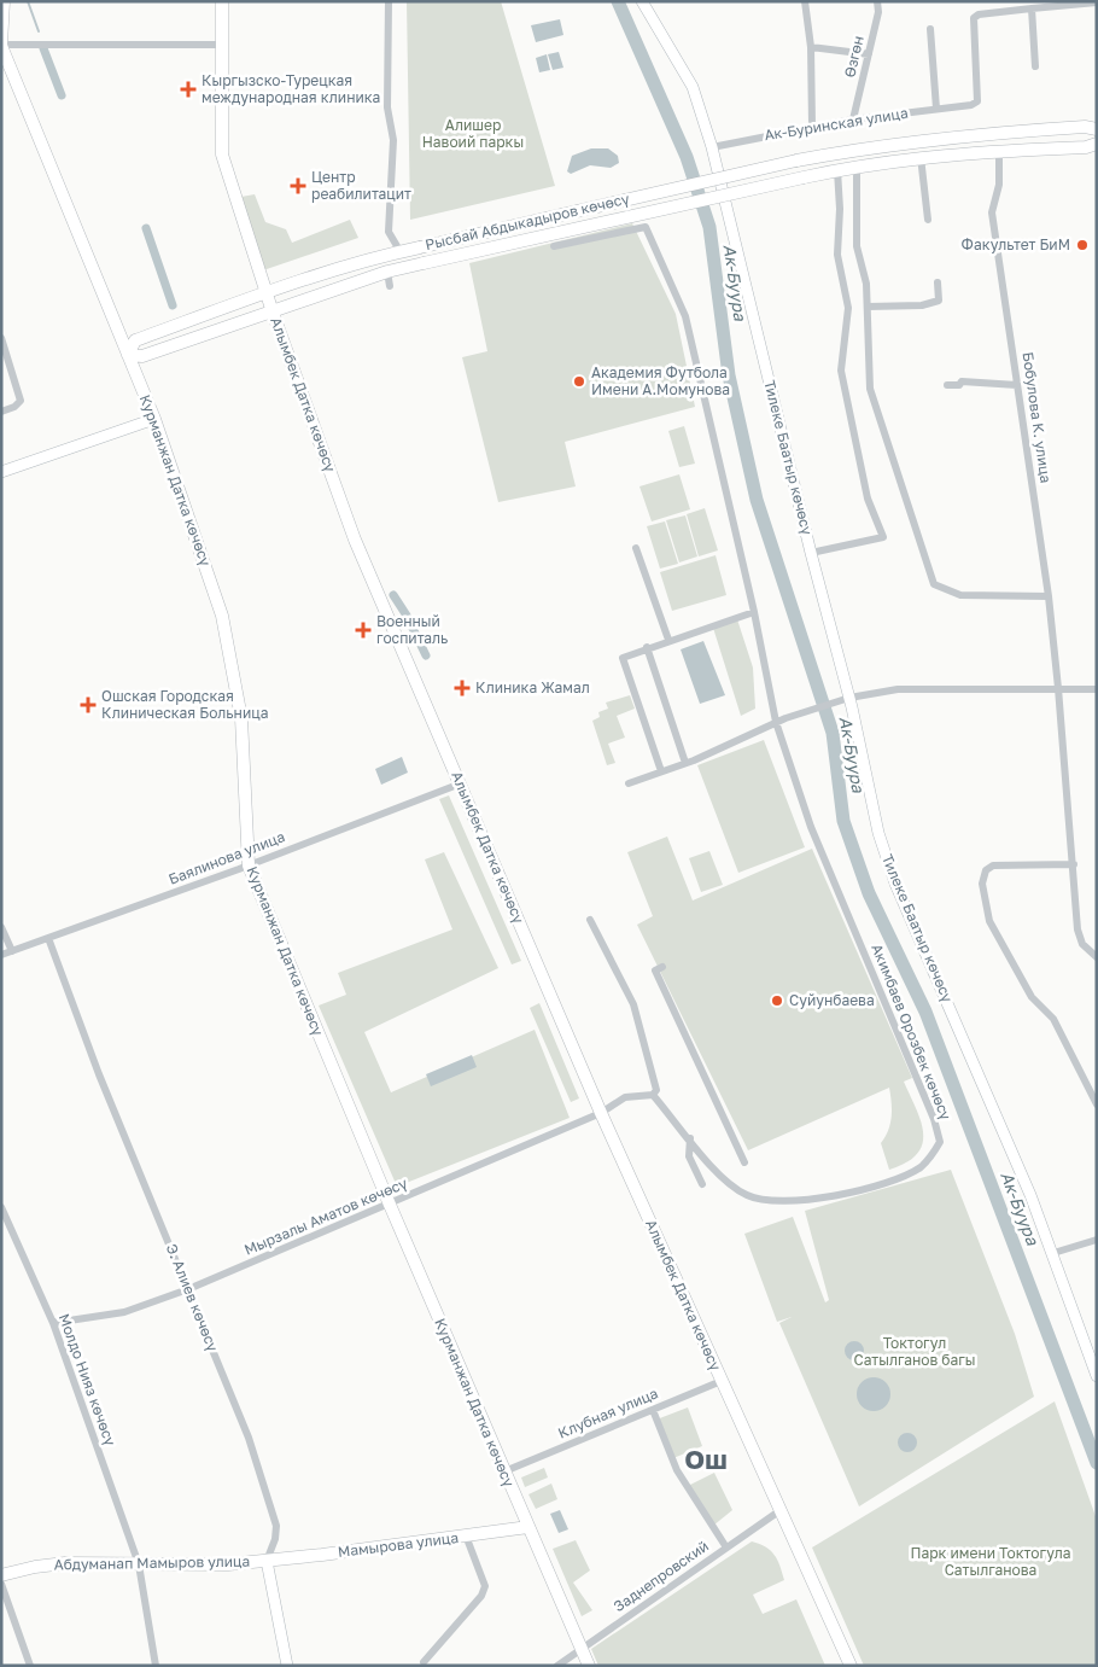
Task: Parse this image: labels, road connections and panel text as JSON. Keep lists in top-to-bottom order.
{
  "streets": {
    "main road": [
      "Рысбай Абдыкадыров көчөсү",
      "Алымбек Датка көчөсү",
      "Курманжан Датка көчөсү",
      "Мамырова улица",
      "Абдуманап Мамыров улица"
    ],
    "street": [
      "Өзгөн",
      "Ак-Буринская улица",
      "Бобулова К. улица",
      "Тилеке Баатыр көчөсү",
      "Баялинова улица",
      "Акимбаев Орозбек көчөсү",
      "Мырзалы Аматов көчөсү",
      "Э. Алиев көчөсү",
      "Молдо Нияз көчөсү",
      "Клубная улица",
      "Заднепровский"
    ]
  },
  "crossings": [
    ["Өзгөн", "Ак-Буринская улица"],
    ["Ак-Буринская улица", "Тилеке Баатыр көчөсү"],
    ["Рысбай Абдыкадыров көчөсү", "Алымбек Датка көчөсү"],
    ["Рысбай Абдыкадыров көчөсү", "Бобулова К. улица"],
    ["Рысбай Абдыкадыров көчөсү", "Курманжан Датка көчөсү"],
    ["Алымбек Датка көчөсү", "Баялинова улица"],
    ["Алымбек Датка көчөсү", "Мырзалы Аматов көчөсү"],
    ["Алымбек Датка көчөсү", "Клубная улица"],
    ["Алымбек Датка көчөсү", "Заднепровский"],
    ["Курманжан Датка көчөсү", "Баялинова улица"],
    ["Курманжан Датка көчөсү", "Мырзалы Аматов көчөсү"],
    ["Курманжан Датка көчөсү", "Клубная улица"],
    ["Курманжан Датка көчөсү", "Мамырова улица"],
    ["Курманжан Датка көчөсү", "Заднепровский"],
    ["Баялинова улица", "Э. Алиев көчөсү"],
    ["Мырзалы Аматов көчөсү", "Э. Алиев көчөсү"],
    ["Мырзалы Аматов көчөсү", "Молдо Нияз көчөсү"],
    ["Э. Алиев көчөсү", "Мамырова улица"],
    ["Э. Алиев көчөсү", "Абдуманап Мамыров улица"],
    ["Молдо Нияз көчөсү", "Абдуманап Мамыров улица"],
    ["Мамырова улица", "Абдуманап Мамыров улица"]
  ],
  "districts": ["Ош"],
  "water": ["Ак-Буура"],
  "parks": ["Алишер Навоий паркы", "Токтогул Сатылганов багы", "Парк имени Токтогула Сатылганова"],
  "places": {
    "health": [
      "Кыргызско-Турецкая международная клиника",
      "Центр реабилитацит",
      "Военный госпиталь",
      "Клиника Жамал",
      "Ошская Городская Клиническая Больница"
    ],
    "other": ["Факультет БиМ", "Академия Футбола Имени А.Момунова", "Суйунбаева"]
  }
}
